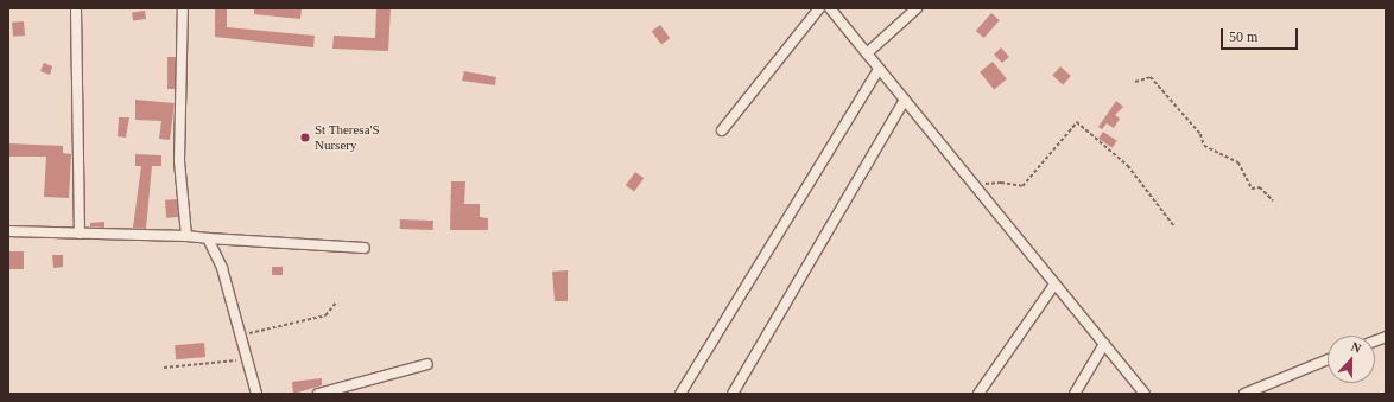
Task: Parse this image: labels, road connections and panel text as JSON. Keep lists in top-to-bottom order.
{
  "places": ["St Theresa'S Nursery"],
  "scale_bar": "50 m",
  "north": "top"
}
